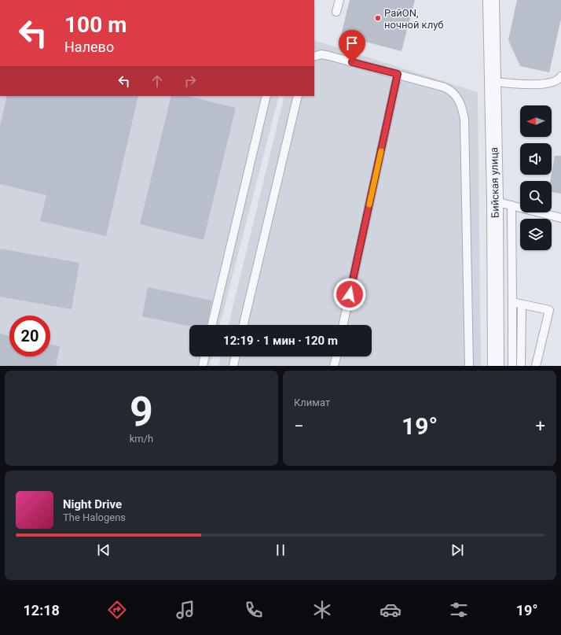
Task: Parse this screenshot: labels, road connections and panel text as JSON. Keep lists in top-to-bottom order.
{
  "streets": {
    "street": ["Бийская улица"]
  },
  "places": ["РайON, ночной клуб"],
  "north": "left",
  "page": {
    "turn": ["100 m", "Налево"],
    "limit": "20",
    "trip": "12:19 · 1 мин · 120 m",
    "tile": [
      ["9", "km/h"],
      "Климат"
    ],
    "heat": ["−", "19°", "+"],
    "song": ["Night Drive", "The Halogens"],
    "tabs": ["12:18", "19°"]
  }
}
